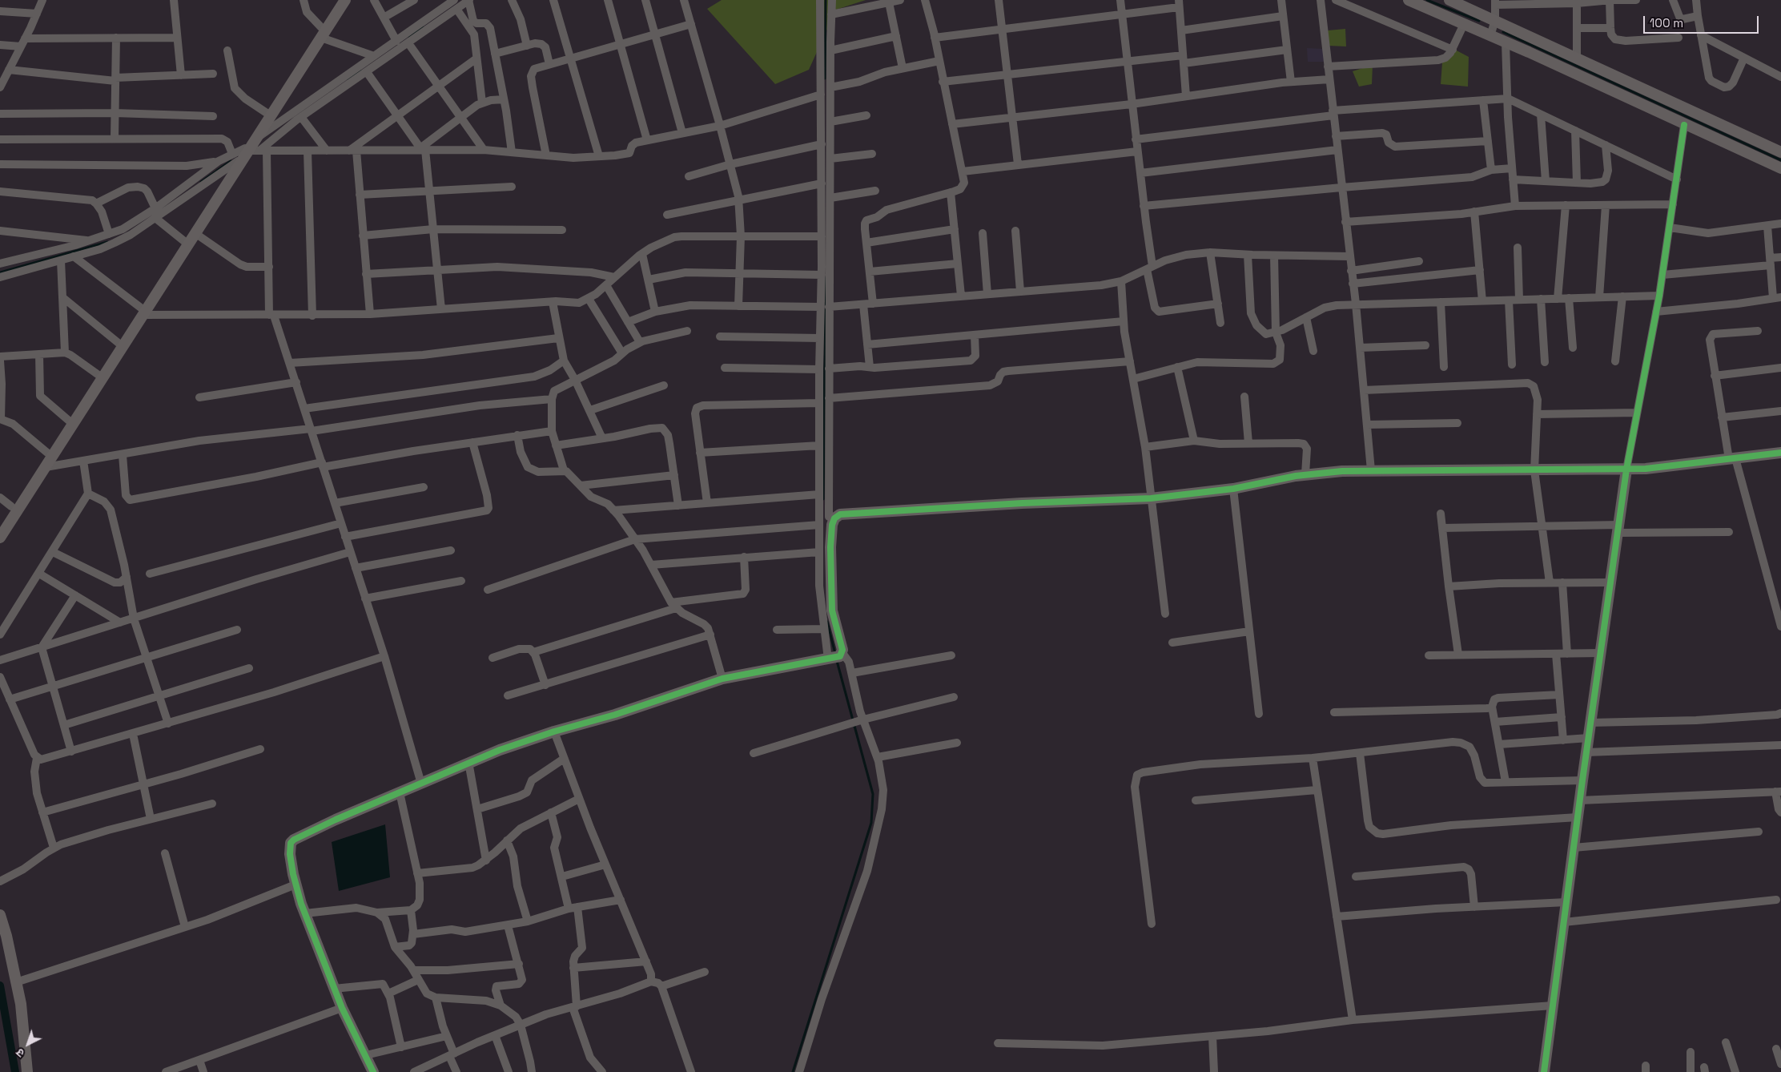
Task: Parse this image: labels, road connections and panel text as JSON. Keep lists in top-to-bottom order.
{
  "scale_bar": "100 m",
  "north": "bottom left"
}
